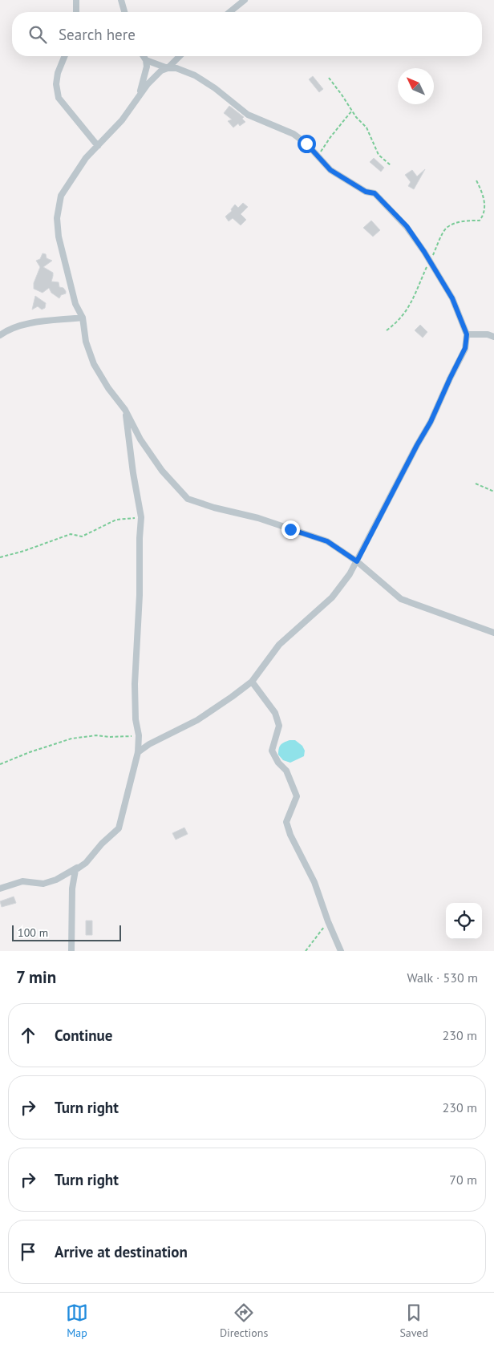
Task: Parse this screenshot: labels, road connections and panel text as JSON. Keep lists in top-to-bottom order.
{
  "scale_bar": "100 m",
  "north": "top left",
  "page": {
    "search": "Search here",
    "scale": "100 m",
    "heading": ["7 min", "Walk · 530 m"],
    "list": [
      ["Continue", "230 m"],
      ["Turn right", "230 m"],
      ["Turn right", "70 m"],
      "Arrive at destination"
    ],
    "nav": ["Map", "Directions", "Saved"]
  }
}
